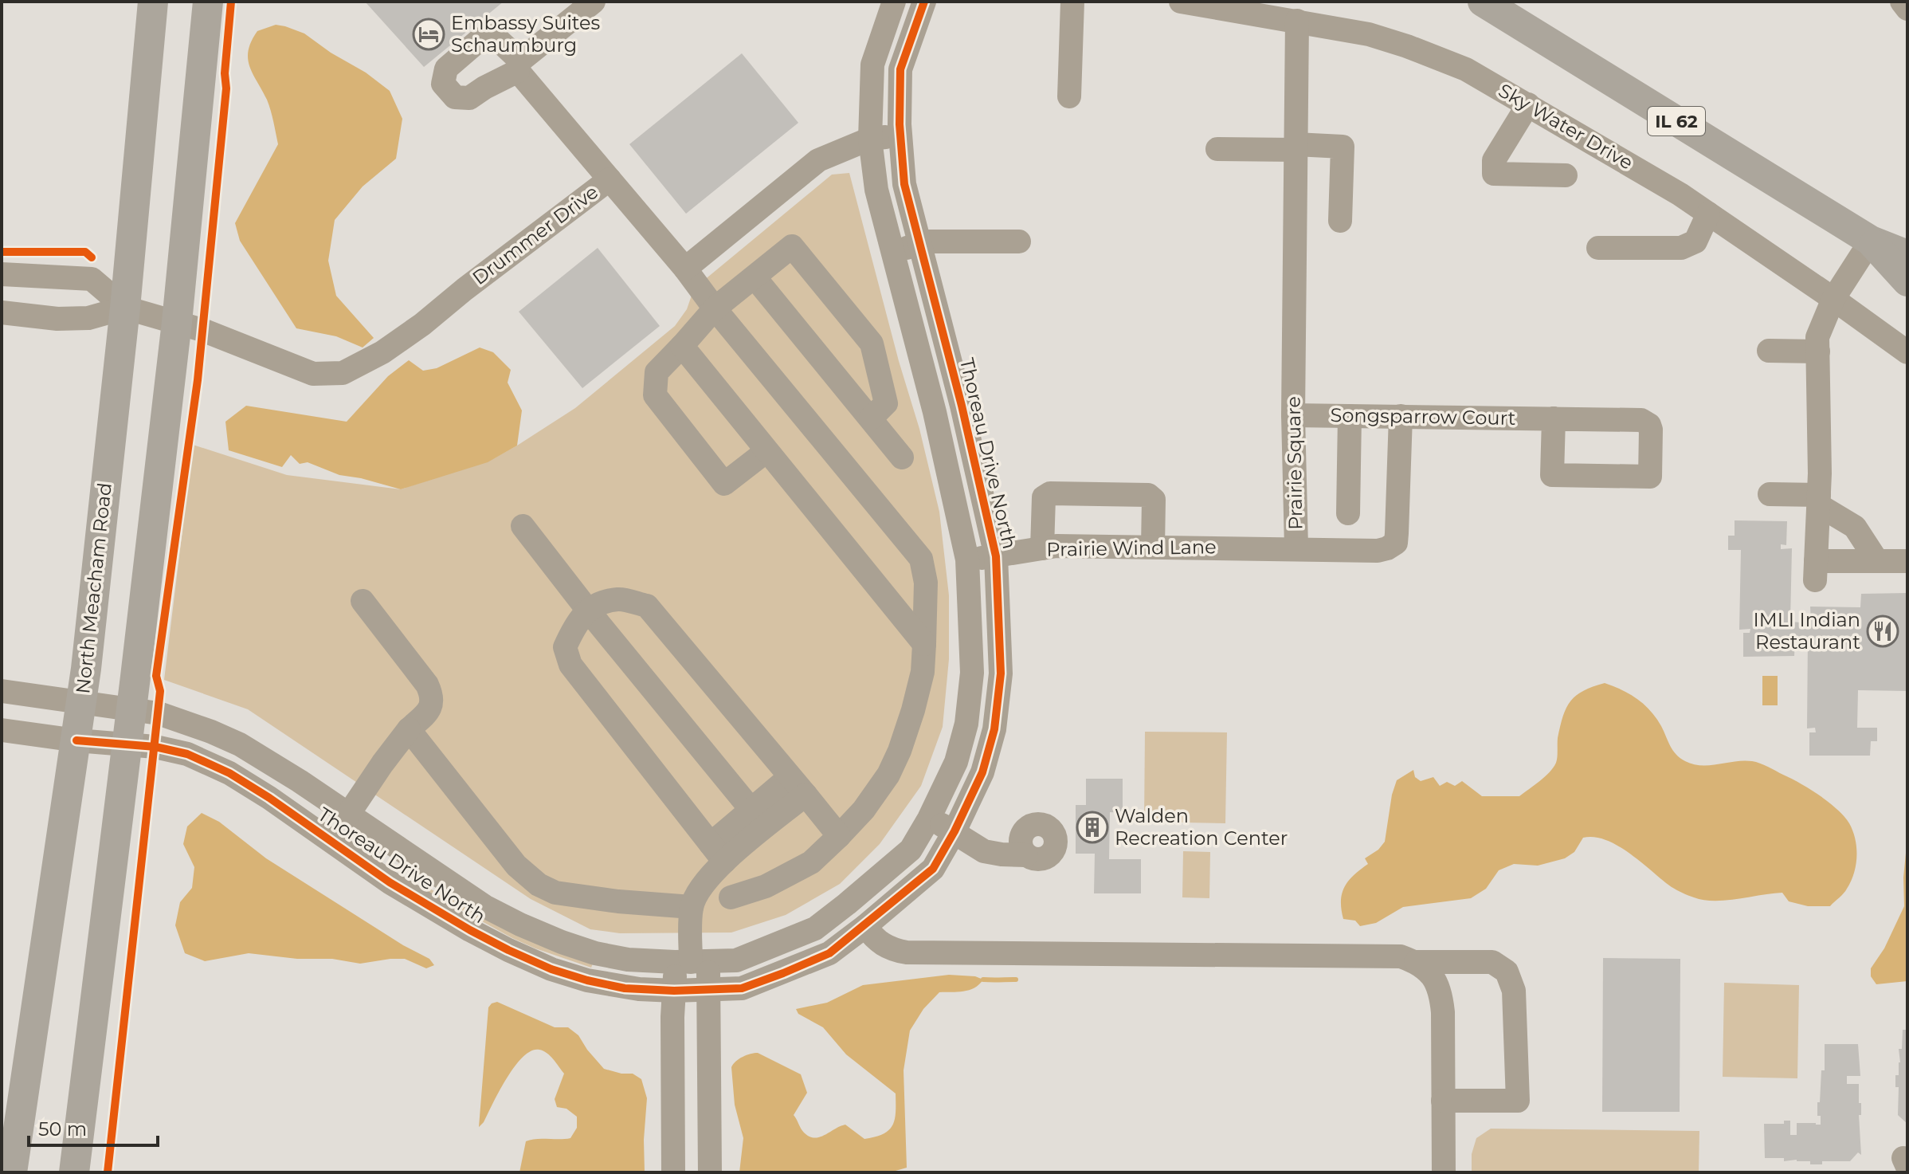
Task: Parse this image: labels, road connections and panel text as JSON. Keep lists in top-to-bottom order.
{
  "streets": {
    "main road": ["IL 62", "North Meacham Road"],
    "street": [
      "Sky Water Drive",
      "Drummer Drive",
      "Songsparrow Court",
      "Thoreau Drive North",
      "Prairie Square",
      "Prairie Wind Lane"
    ]
  },
  "crossings": [
    ["Drummer Drive", "North Meacham Road"],
    ["Songsparrow Court", "Prairie Square"],
    ["Thoreau Drive North", "Prairie Wind Lane"],
    ["Thoreau Drive North", "North Meacham Road"],
    ["Prairie Square", "Prairie Wind Lane"]
  ],
  "places": {
    "hotel": ["Embassy Suites Schaumburg"],
    "restaurant": ["IMLI Indian Restaurant"],
    "building": ["Walden Recreation Center"]
  },
  "scale_bar": "50 m"
}
